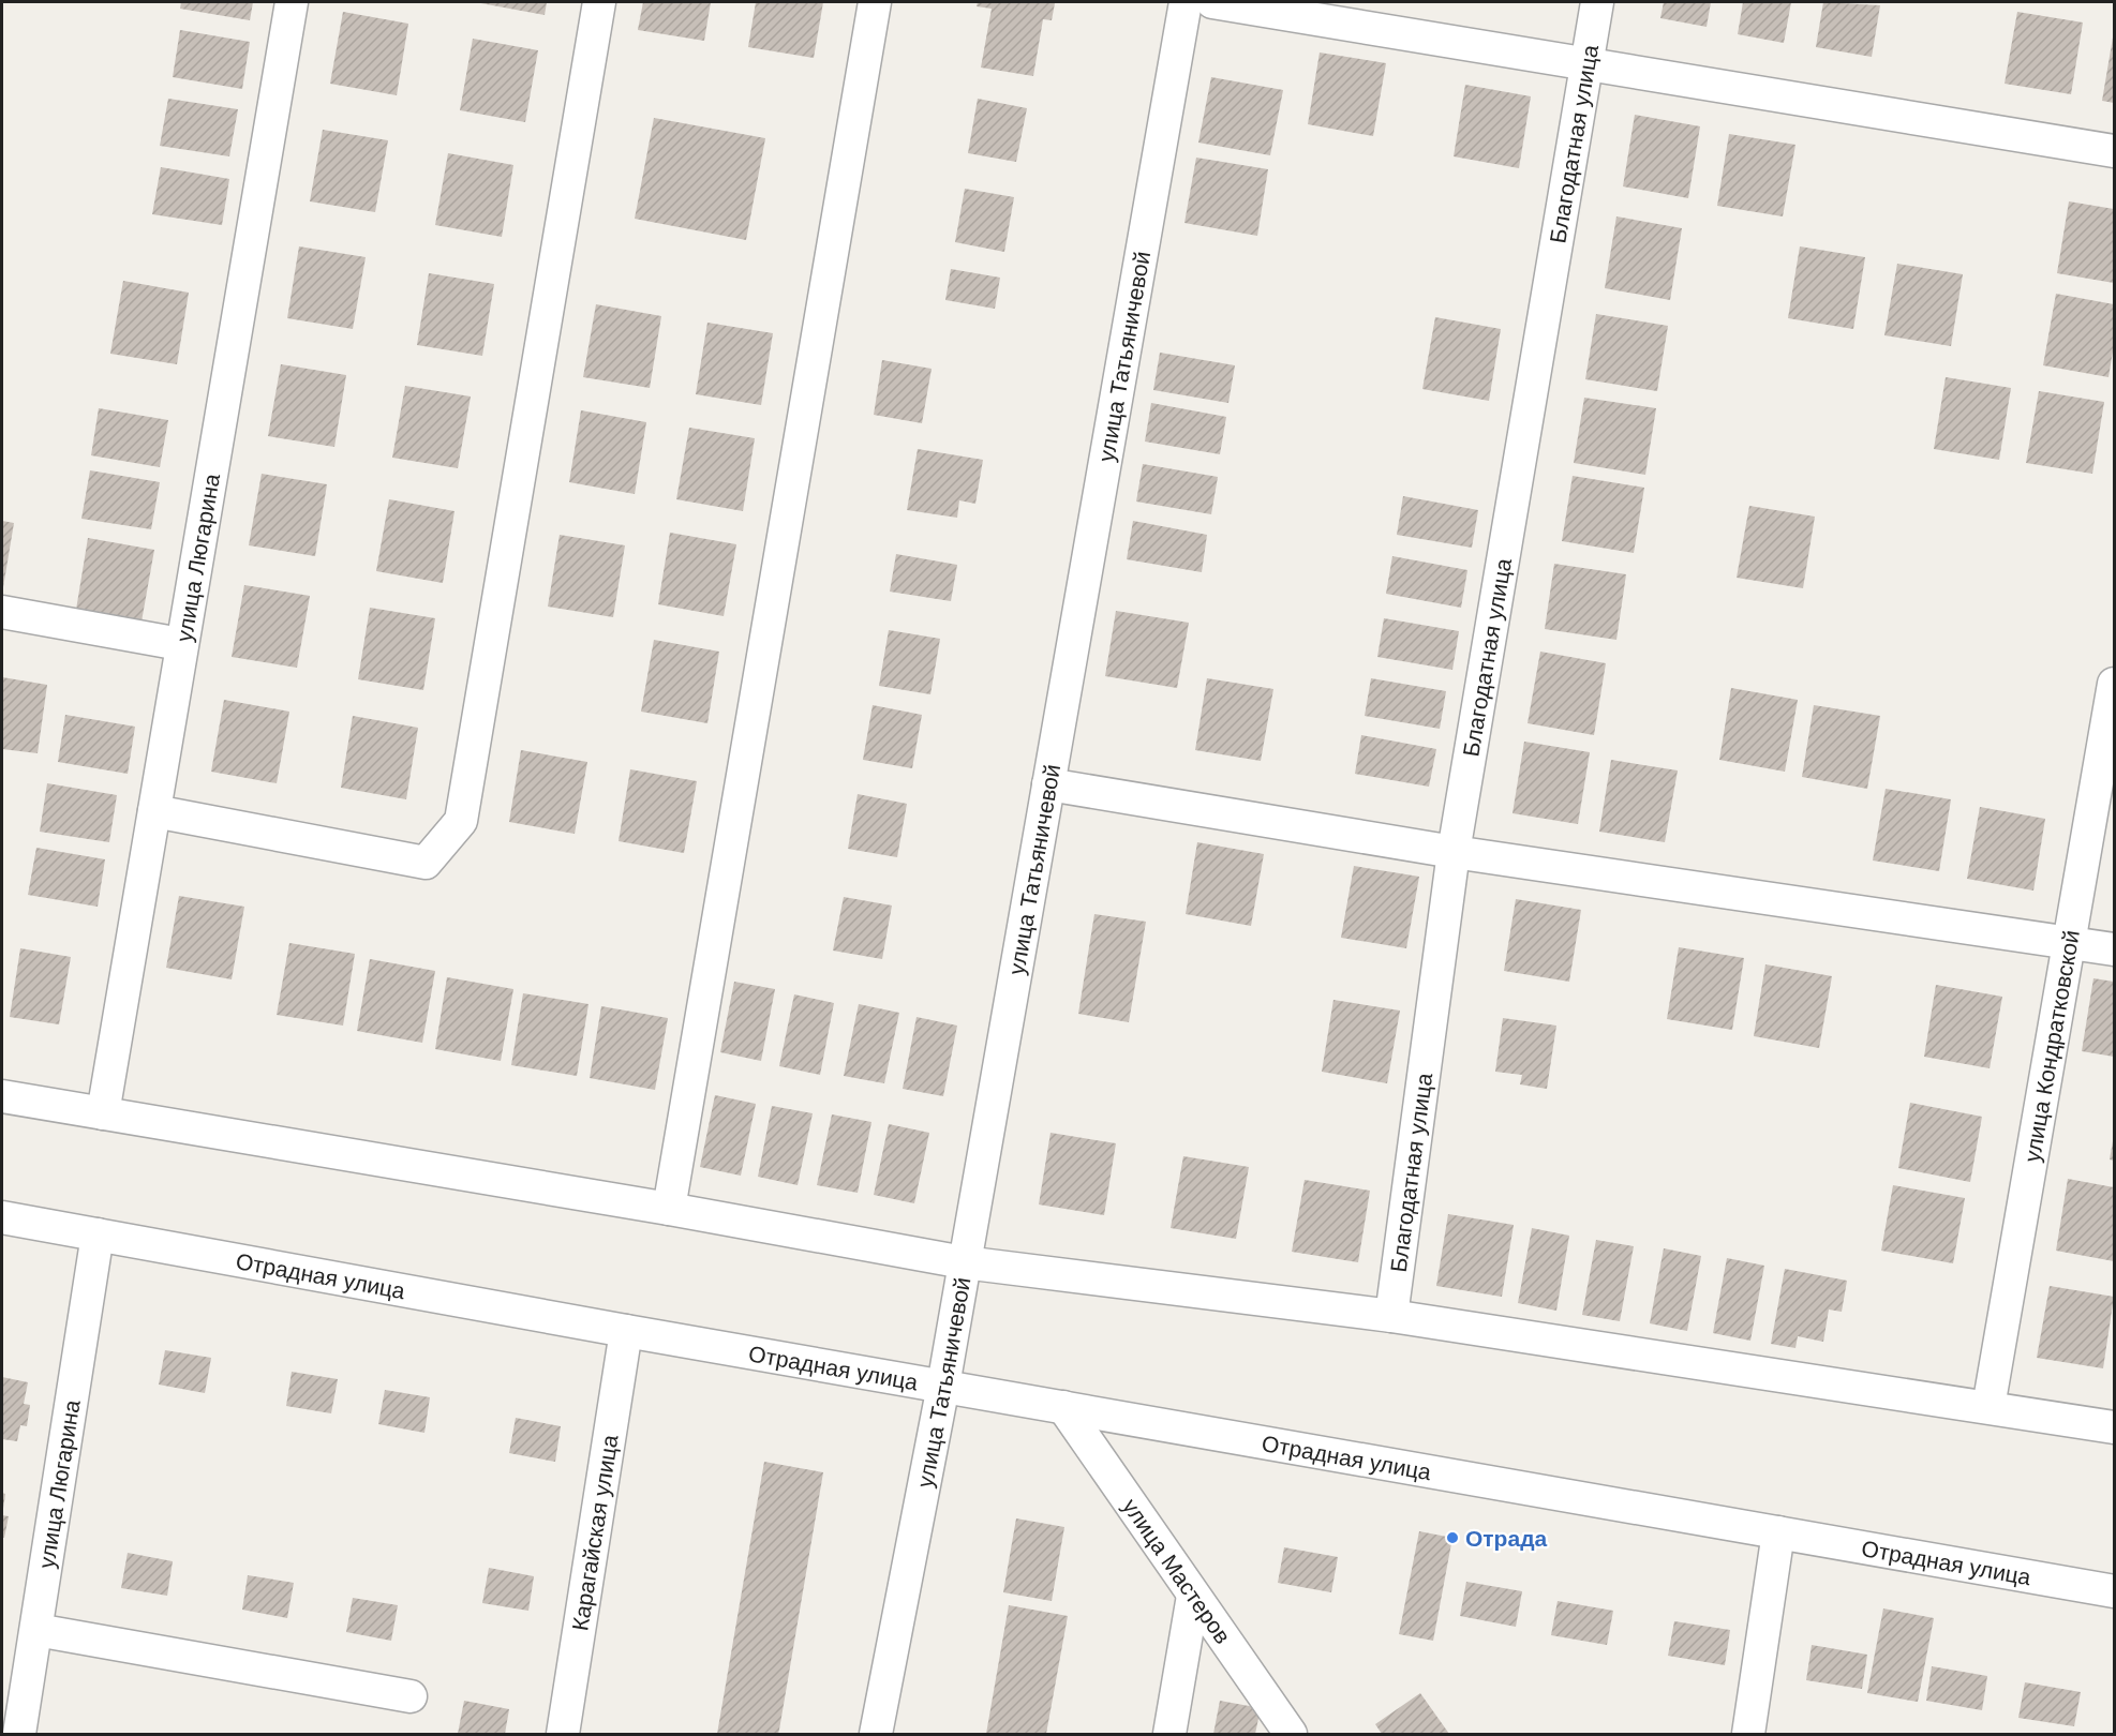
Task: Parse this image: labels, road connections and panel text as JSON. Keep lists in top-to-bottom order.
{
  "streets": {
    "street": [
      "Благодатная улица",
      "улица Татьяничевой",
      "улица Люгарина",
      "улица Кондратковской",
      "Отрадная улица",
      "Карагайская улица",
      "улица Мастеров"
    ]
  },
  "crossings": [
    ["улица Татьяничевой", "Отрадная улица"],
    ["улица Люгарина", "Отрадная улица"],
    ["Отрадная улица", "Карагайская улица"],
    ["Отрадная улица", "улица Мастеров"]
  ],
  "places": ["Отрада"]
}
